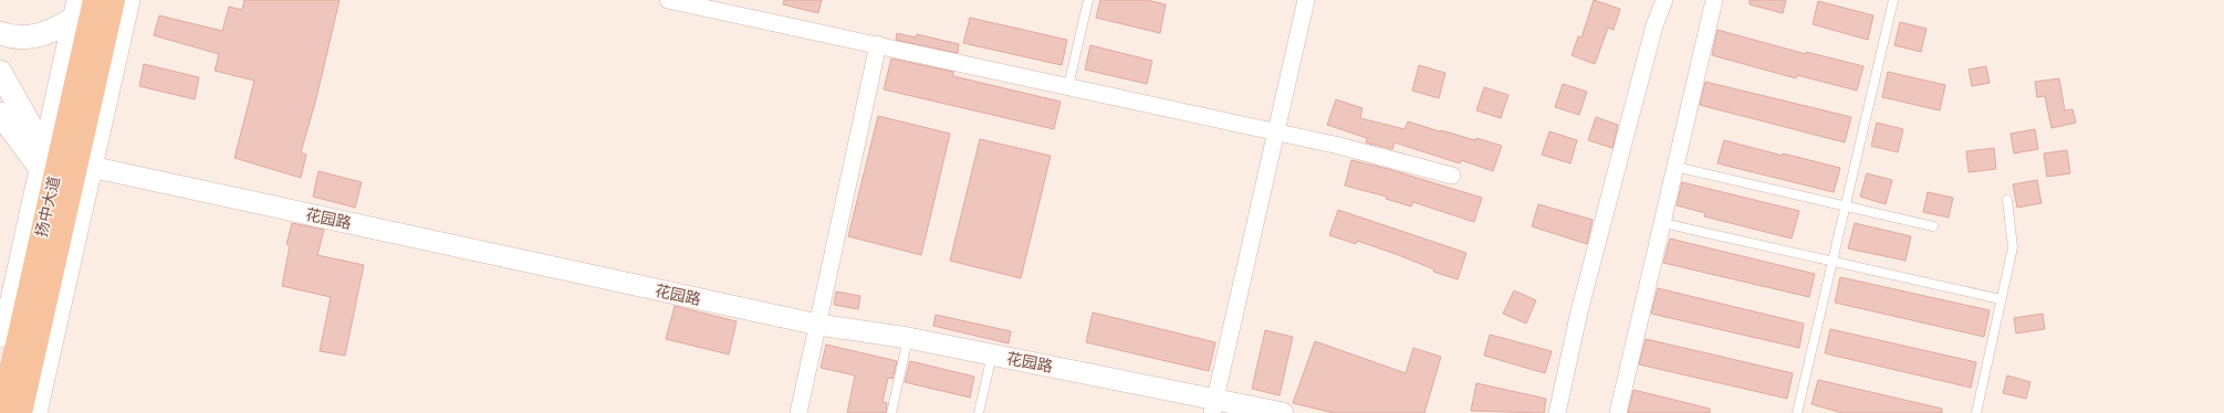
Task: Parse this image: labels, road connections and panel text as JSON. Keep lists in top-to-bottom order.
{
  "streets": {
    "main road": ["扬中大道"],
    "street": ["花园路"]
  },
  "crossings": [
    ["扬中大道", "花园路"]
  ]
}
